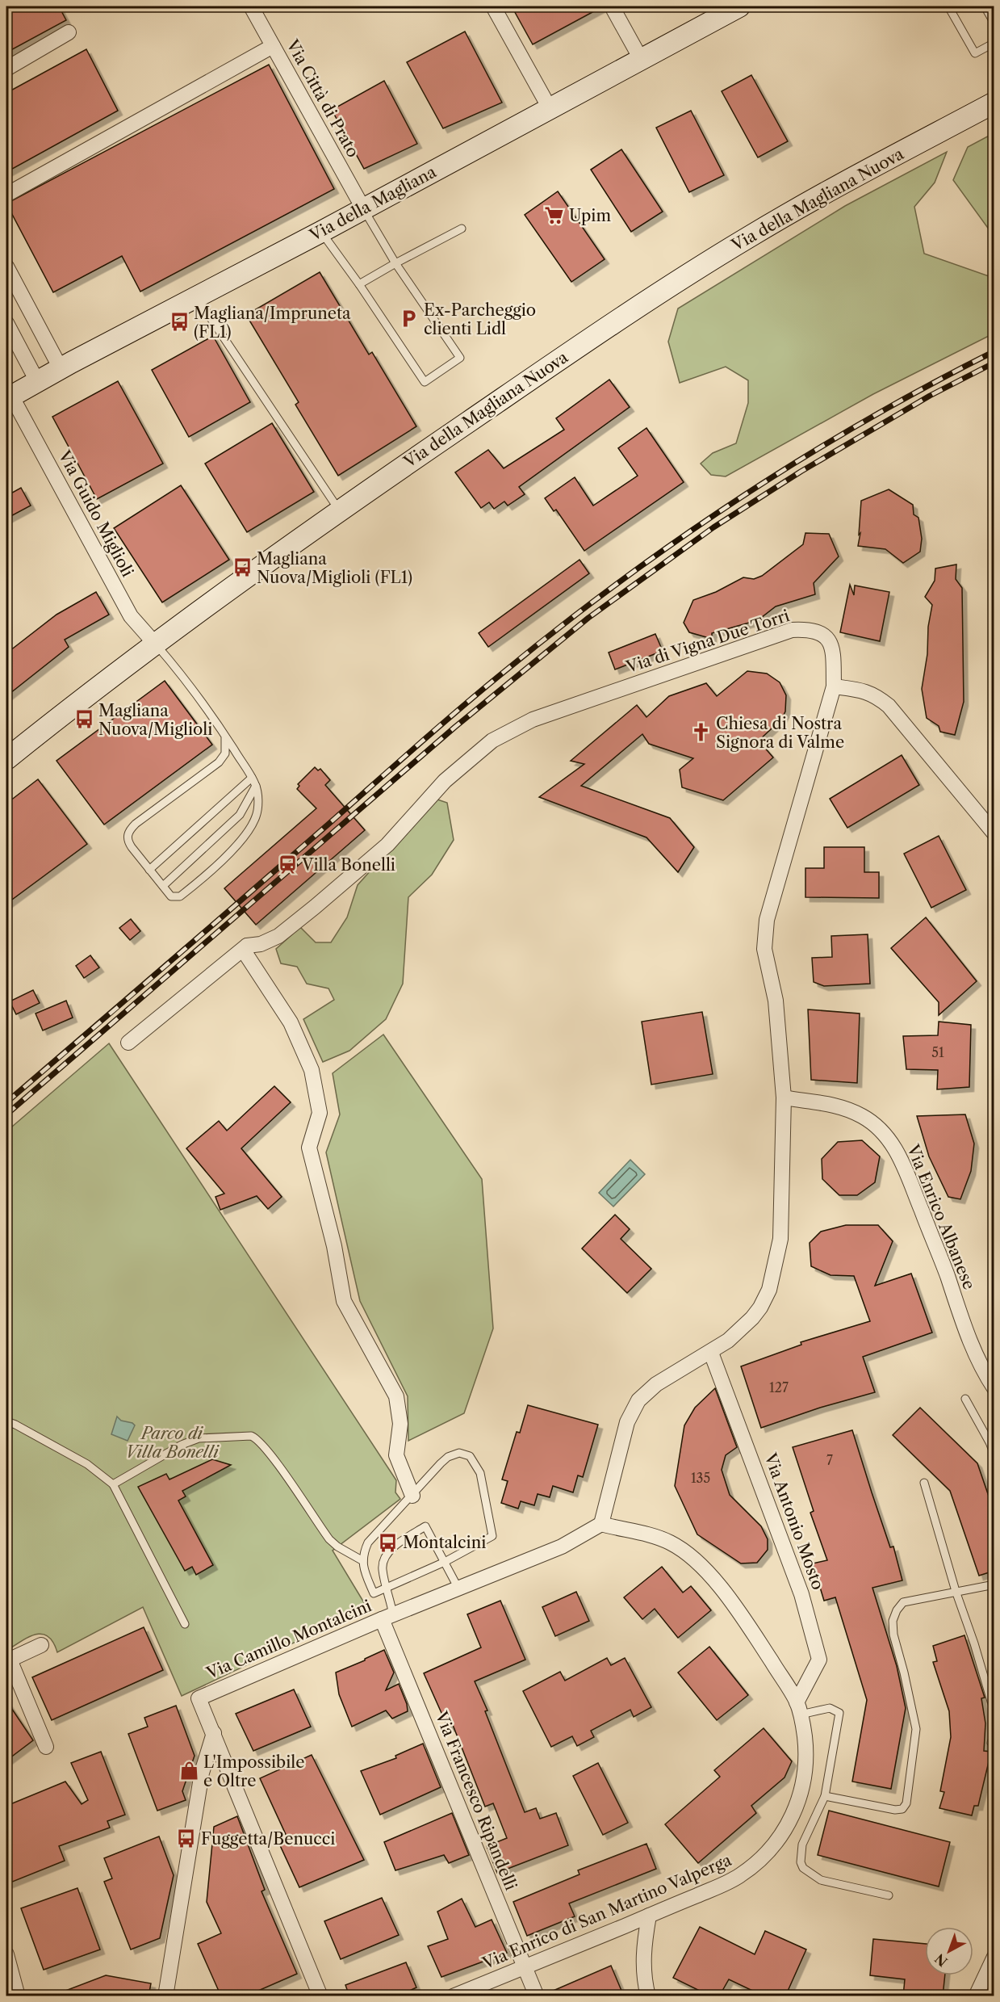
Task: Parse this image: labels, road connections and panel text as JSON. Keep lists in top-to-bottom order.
{
  "streets": {
    "main road": ["Via della Magliana Nuova", "Via della Magliana"],
    "street": [
      "Via Città di Prato",
      "Via Guido Miglioli",
      "Via di Vigna Due Torri",
      "Via Enrico Albanese",
      "Via Antonio Mosto",
      "Via Camillo Montalcini",
      "Via Francesco Ripandelli",
      "Via Enrico di San Martino Valperga"
    ]
  },
  "crossings": [
    ["Via Città di Prato", "Via della Magliana"],
    ["Via della Magliana Nuova", "Via Guido Miglioli"],
    ["Via della Magliana", "Via Guido Miglioli"],
    ["Via di Vigna Due Torri", "Via Enrico Albanese"],
    ["Via di Vigna Due Torri", "Via Antonio Mosto"],
    ["Via di Vigna Due Torri", "Via Camillo Montalcini"],
    ["Via di Vigna Due Torri", "Via Enrico di San Martino Valperga"],
    ["Via Antonio Mosto", "Via Enrico di San Martino Valperga"],
    ["Via Camillo Montalcini", "Via Francesco Ripandelli"],
    ["Via Camillo Montalcini", "Via Enrico di San Martino Valperga"],
    ["Via Francesco Ripandelli", "Via Enrico di San Martino Valperga"]
  ],
  "parks": ["Parco di Villa Bonelli"],
  "places": {
    "supermarket": ["Upim"],
    "parking": ["Ex-Parcheggio clienti Lidl"],
    "bus stop": [
      "Magliana/Impruneta (FL1)",
      "Magliana Nuova/Miglioli (FL1)",
      "Magliana Nuova/Miglioli",
      "Montalcini",
      "Fuggetta/Benucci"
    ],
    "church": ["Chiesa di Nostra Signora di Valme"],
    "station": ["Villa Bonelli"],
    "shop": ["L'Impossibile e Oltre"]
  },
  "house_numbers": [
    "51",
    "127",
    "7",
    "135"
  ],
  "north": "bottom left"
}
